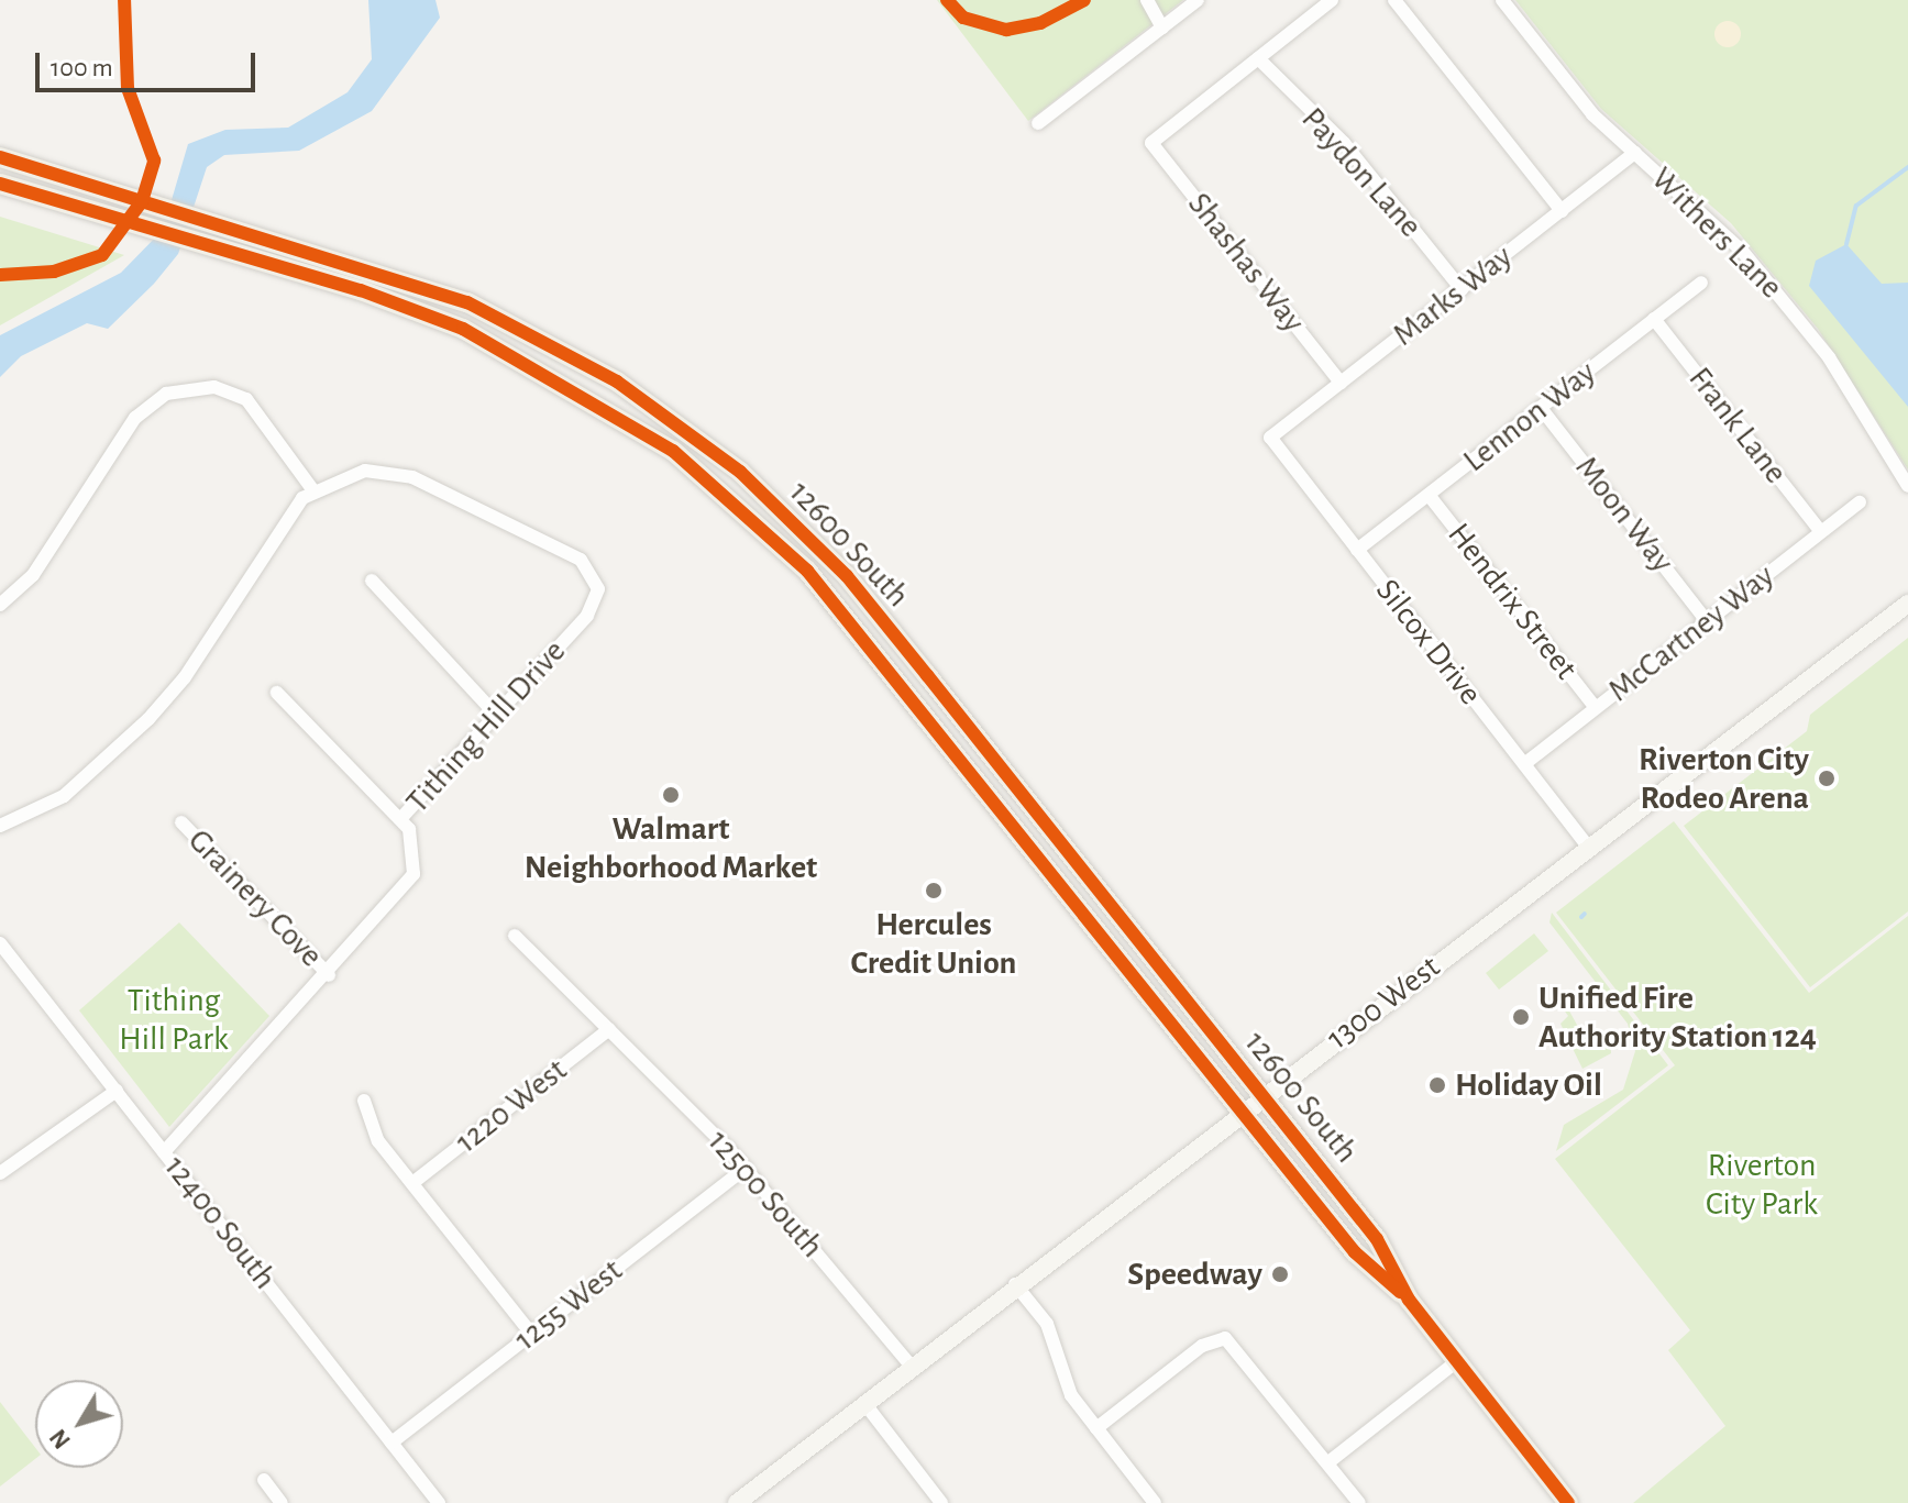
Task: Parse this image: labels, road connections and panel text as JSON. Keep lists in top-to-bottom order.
{
  "streets": {
    "main road": ["12600 South"],
    "street": [
      "Paydon Lane",
      "Withers Lane",
      "Shashas Way",
      "Marks Way",
      "Lennon Way",
      "Frank Lane",
      "Moon Way",
      "Hendrix Street",
      "McCartney Way",
      "Silcox Drive",
      "Tithing Hill Drive",
      "Grainery Cove",
      "1300 West",
      "1220 West",
      "12500 South",
      "12400 South",
      "1255 West"
    ]
  },
  "crossings": [
    ["Paydon Lane", "Shashas Way"],
    ["Paydon Lane", "Marks Way"],
    ["Withers Lane", "Marks Way"],
    ["Shashas Way", "Marks Way"],
    ["Marks Way", "Silcox Drive"],
    ["Lennon Way", "Frank Lane"],
    ["Lennon Way", "Moon Way"],
    ["Lennon Way", "Hendrix Street"],
    ["Lennon Way", "Silcox Drive"],
    ["Frank Lane", "McCartney Way"],
    ["Moon Way", "McCartney Way"],
    ["12600 South", "1300 West"],
    ["Hendrix Street", "McCartney Way"],
    ["McCartney Way", "Silcox Drive"],
    ["Silcox Drive", "1300 West"],
    ["Tithing Hill Drive", "Grainery Cove"],
    ["Tithing Hill Drive", "12400 South"],
    ["1300 West", "12500 South"],
    ["1220 West", "12500 South"],
    ["12500 South", "1255 West"],
    ["12400 South", "1255 West"]
  ],
  "parks": ["Tithing Hill Park", "Riverton City Park"],
  "places": [
    "Riverton City Rodeo Arena",
    "Walmart Neighborhood Market",
    "Hercules Credit Union",
    "Unified Fire Authority Station 124",
    "Holiday Oil",
    "Speedway"
  ],
  "scale_bar": "100 m",
  "north": "bottom left"
}
